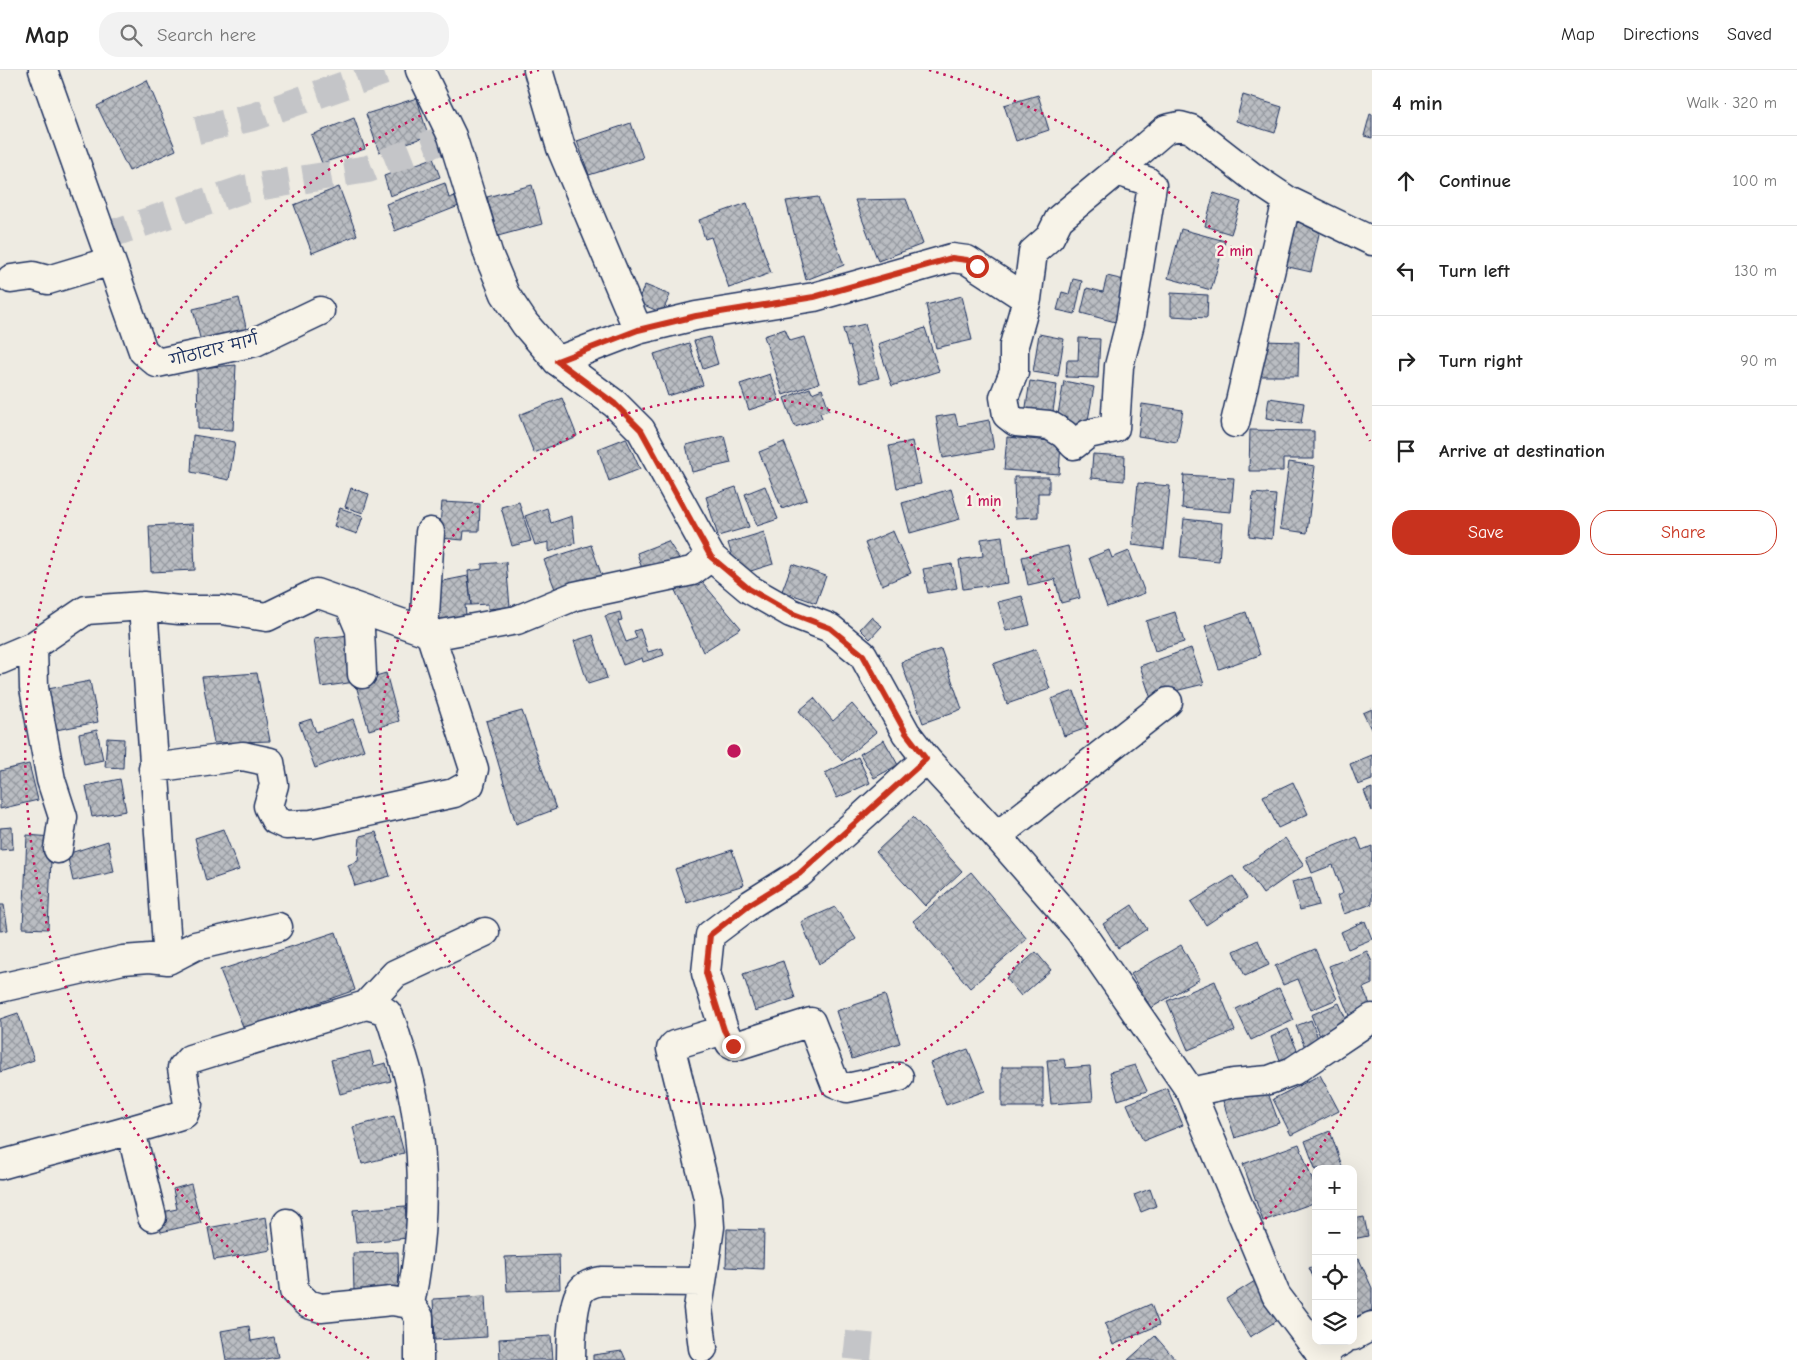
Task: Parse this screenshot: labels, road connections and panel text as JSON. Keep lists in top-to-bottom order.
{
  "streets": {
    "street": ["गोठाटार मार्ग"]
  },
  "page": {
    "header": "Map",
    "search": "Search here",
    "nav": ["Map", "Directions", "Saved"],
    "heading": ["4 min", "Walk · 320 m"],
    "list": [
      ["Continue", "100 m"],
      ["Turn left", "130 m"],
      ["Turn right", "90 m"],
      "Arrive at destination"
    ],
    "buttons": ["Save", "Share"],
    "map_buttons": ["+", "−"]
  },
  "rings": ["2 min", "1 min"]
}
